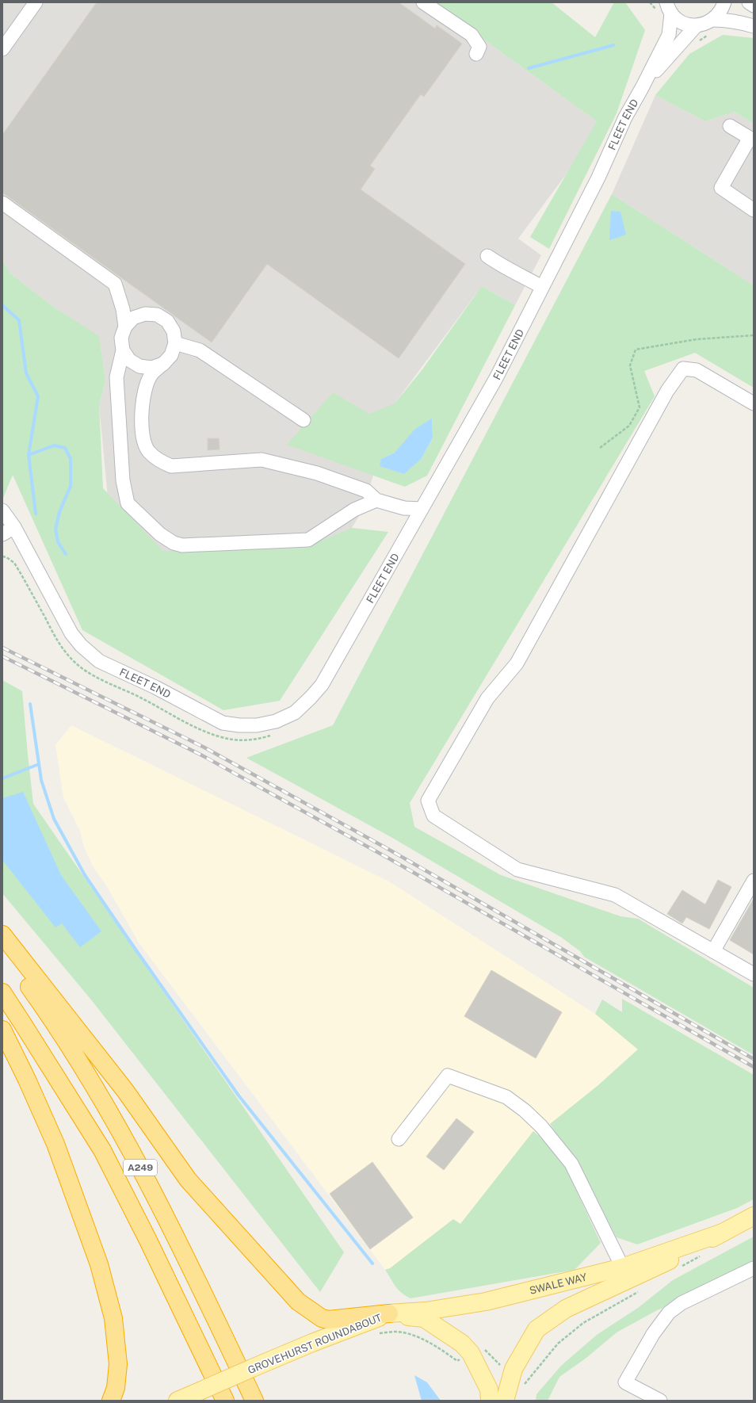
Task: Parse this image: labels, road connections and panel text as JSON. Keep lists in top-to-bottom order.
{
  "streets": {
    "highway": ["A249"],
    "main road": ["SWALE WAY", "GROVEHURST ROUNDABOUT"],
    "street": ["FLEET END"]
  },
  "crossings": [
    ["A249", "SWALE WAY"],
    ["A249", "GROVEHURST ROUNDABOUT"],
    ["SWALE WAY", "GROVEHURST ROUNDABOUT"]
  ]
}
